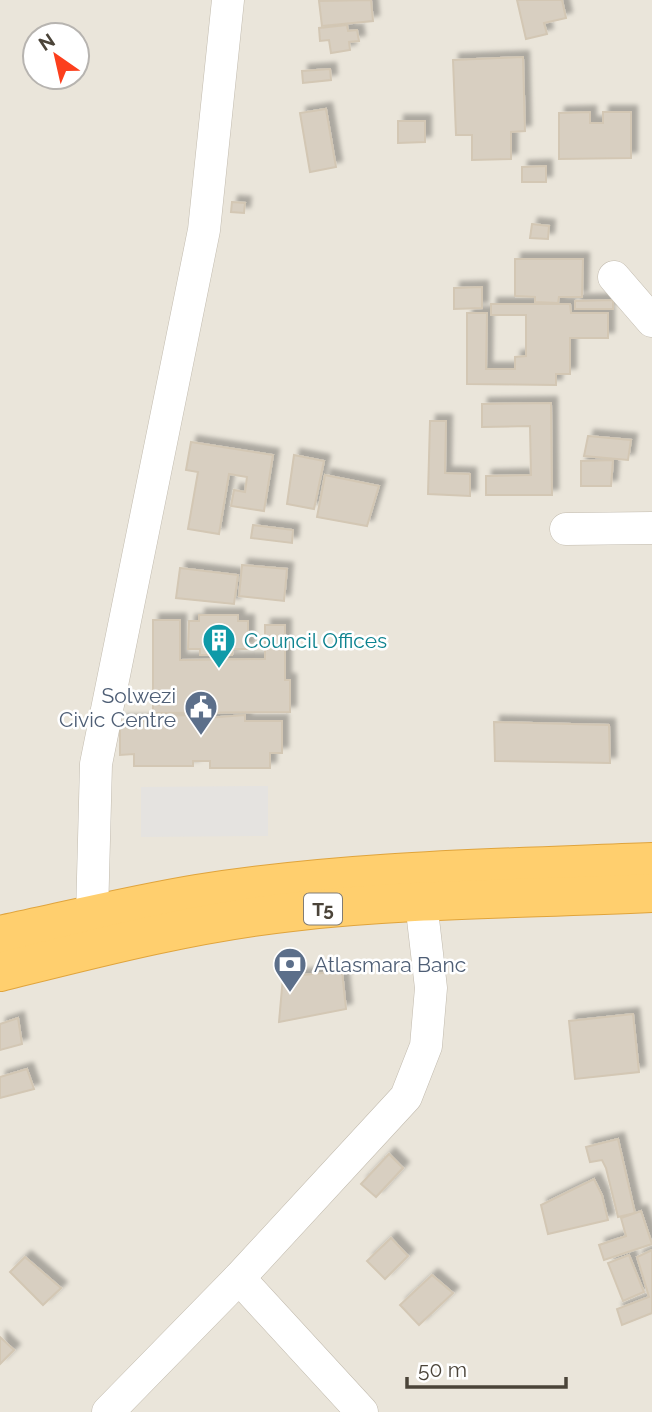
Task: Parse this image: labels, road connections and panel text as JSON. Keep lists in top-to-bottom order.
{
  "streets": {
    "highway": ["T5"]
  },
  "places": {
    "building": ["Council Offices"],
    "public building": ["Solwezi Civic Centre"],
    "bank": ["Atlasmara Banc"]
  },
  "scale_bar": "50 m",
  "north": "top left"
}
